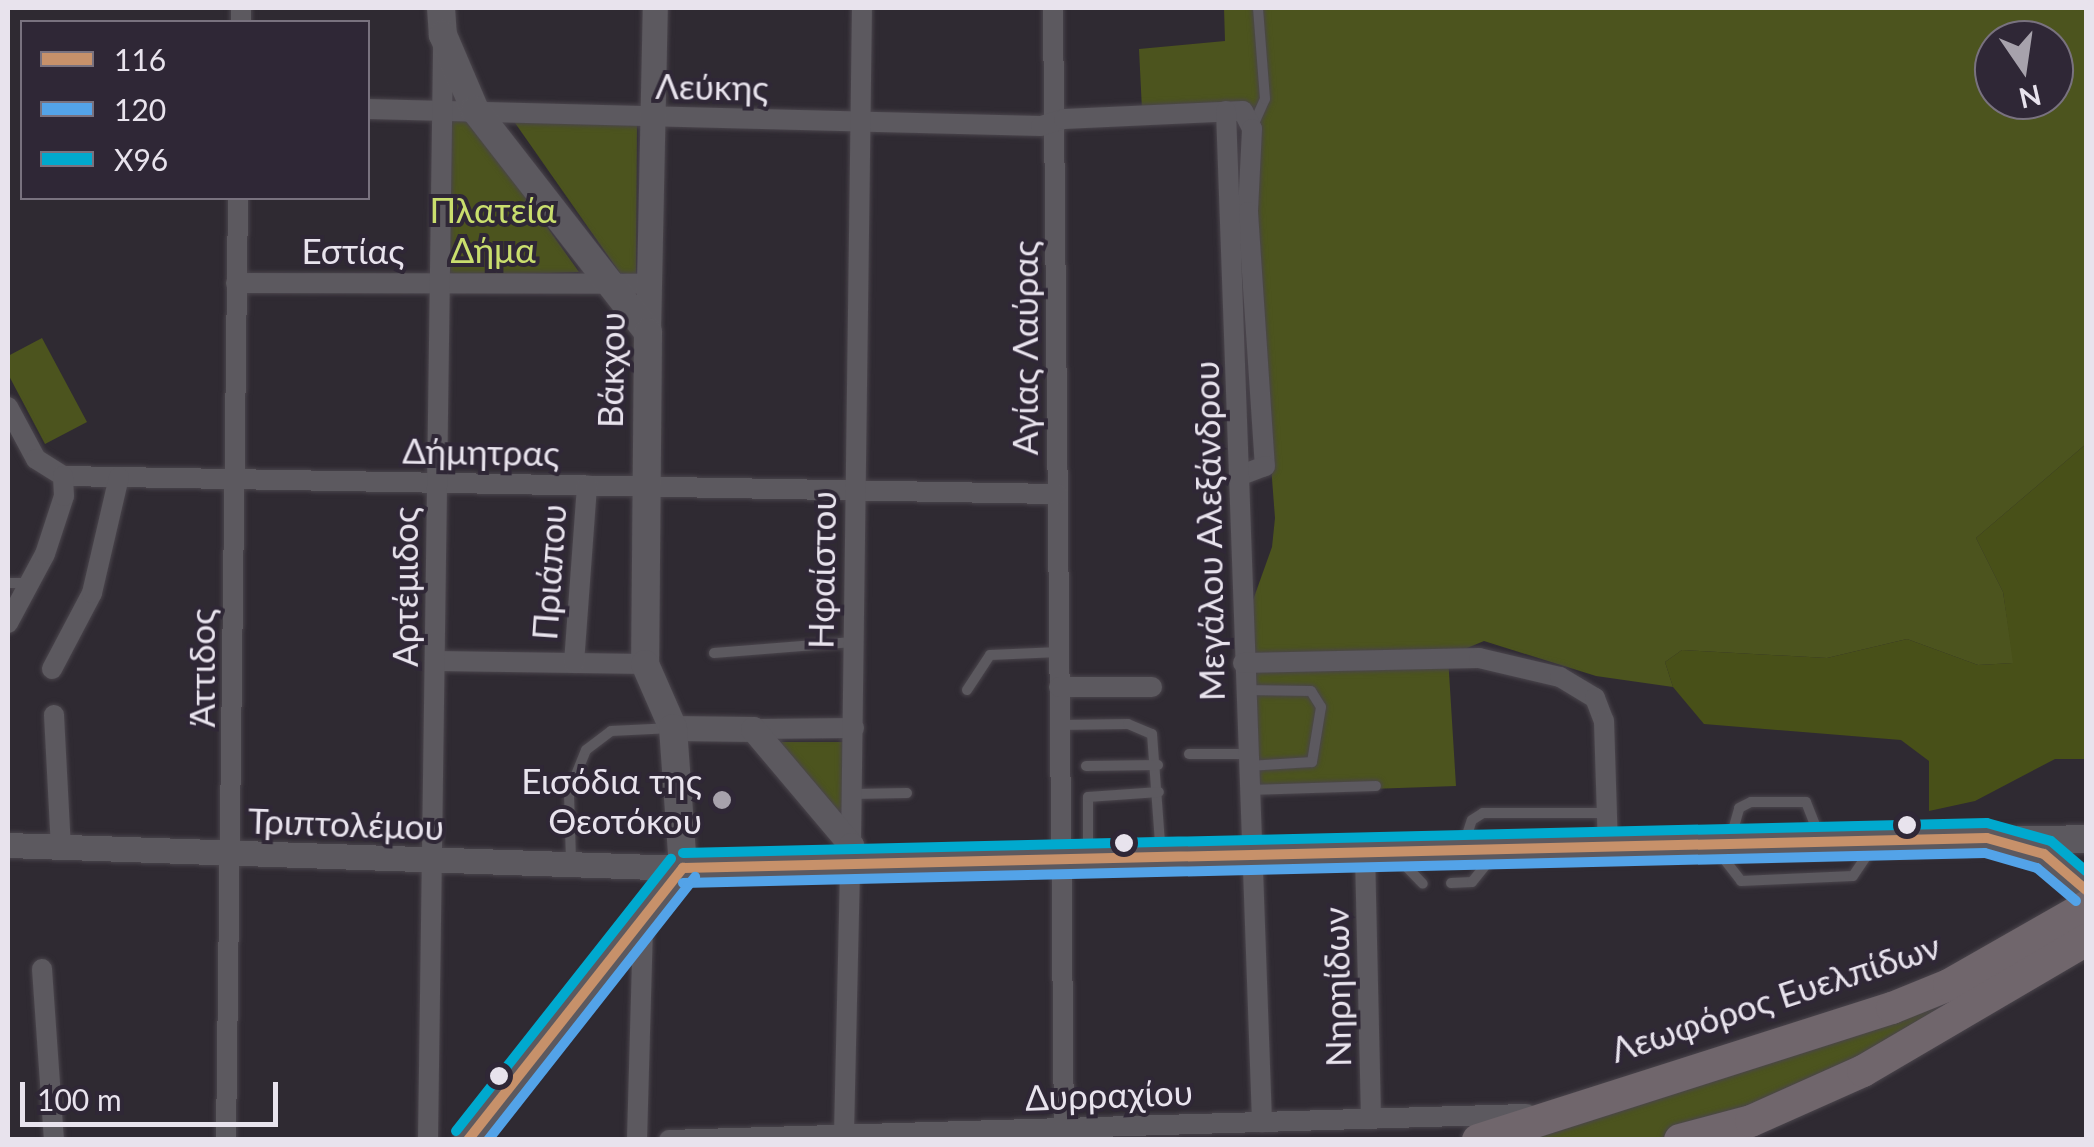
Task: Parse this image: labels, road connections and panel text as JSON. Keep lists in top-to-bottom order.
{
  "streets": {
    "main road": ["Βάκχου", "Λεωφόρος Ευελπίδων"],
    "street": [
      "Λεύκης",
      "Εστίας",
      "Αγίας Λαύρας",
      "Δήμητρας",
      "Μεγάλου Αλεξάνδρου",
      "Ηφαίστου",
      "Πριάπου",
      "Αρτέμιδος",
      "Άττιδος",
      "Τριπτολέμου",
      "Νηρηίδων",
      "Δυρραχίου"
    ]
  },
  "crossings": [
    ["Λεύκης", "Αγίας Λαύρας"],
    ["Λεύκης", "Βάκχου"],
    ["Λεύκης", "Ηφαίστου"],
    ["Λεύκης", "Αρτέμιδος"],
    ["Εστίας", "Βάκχου"],
    ["Εστίας", "Αρτέμιδος"],
    ["Εστίας", "Άττιδος"],
    ["Αγίας Λαύρας", "Δήμητρας"],
    ["Αγίας Λαύρας", "Δυρραχίου"],
    ["Βάκχου", "Δήμητρας"],
    ["Βάκχου", "Τριπτολέμου"],
    ["Δήμητρας", "Ηφαίστου"],
    ["Δήμητρας", "Πριάπου"],
    ["Δήμητρας", "Αρτέμιδος"],
    ["Δήμητρας", "Άττιδος"],
    ["Μεγάλου Αλεξάνδρου", "Δυρραχίου"],
    ["Ηφαίστου", "Δυρραχίου"],
    ["Αρτέμιδος", "Τριπτολέμου"],
    ["Άττιδος", "Τριπτολέμου"],
    ["Νηρηίδων", "Δυρραχίου"],
    ["Λεωφόρος Ευελπίδων", "Δυρραχίου"]
  ],
  "parks": ["Πλατεία Δήμα"],
  "places": ["Εισόδια της Θεοτόκου"],
  "lines": ["transit line Χ96", "transit line 116", "transit line 120"],
  "legend": ["116", "120", "Χ96"],
  "scale_bar": "100 m",
  "north": "bottom"
}
